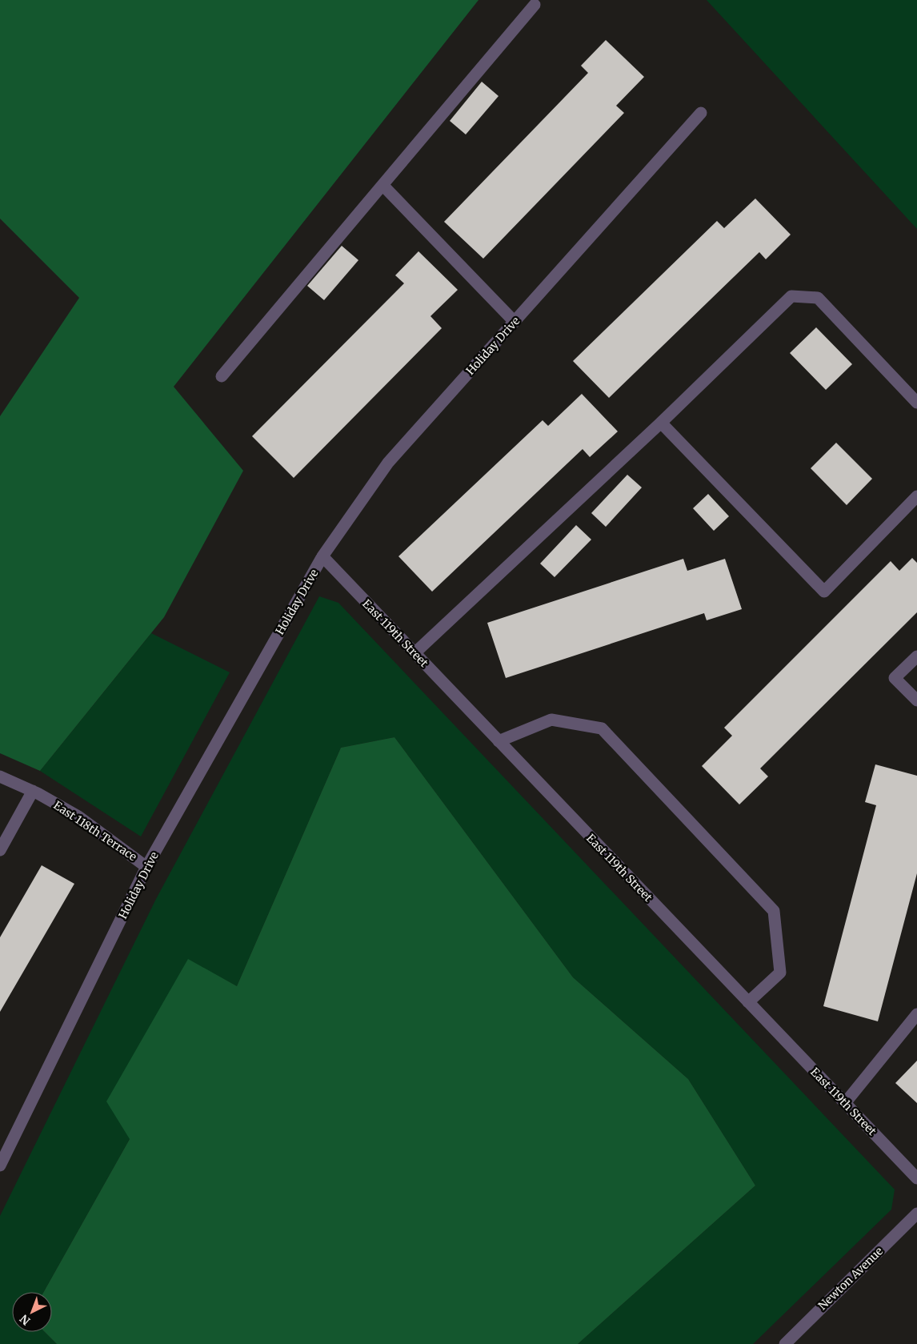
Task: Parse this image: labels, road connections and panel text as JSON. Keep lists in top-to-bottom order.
{
  "streets": {
    "street": [
      "Holiday Drive",
      "East 119th Street",
      "East 118th Terrace",
      "Newton Avenue"
    ]
  },
  "crossings": [
    ["Holiday Drive", "East 119th Street"],
    ["Holiday Drive", "East 118th Terrace"]
  ],
  "north": "bottom left"
}
